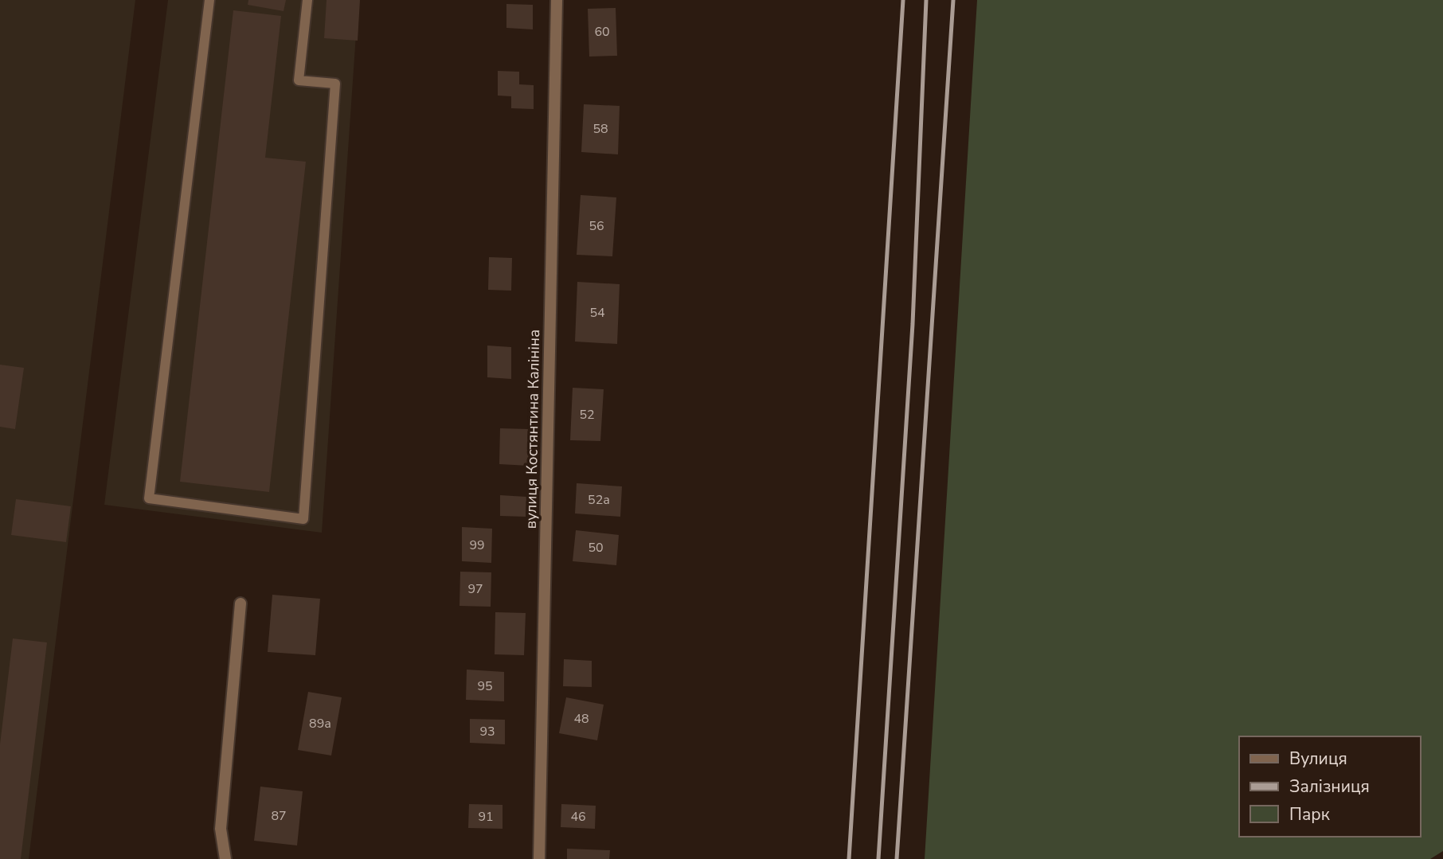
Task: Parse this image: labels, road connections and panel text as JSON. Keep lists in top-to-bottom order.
{
  "streets": {
    "street": ["вулиця Костянтина Калініна"]
  },
  "house_numbers": [
    "60",
    "58",
    "56",
    "54",
    "52",
    "52а",
    "99",
    "50",
    "97",
    "95",
    "48",
    "89а",
    "93",
    "87",
    "91",
    "46"
  ],
  "legend": ["Вулиця", "Залізниця", "Парк"]
}
